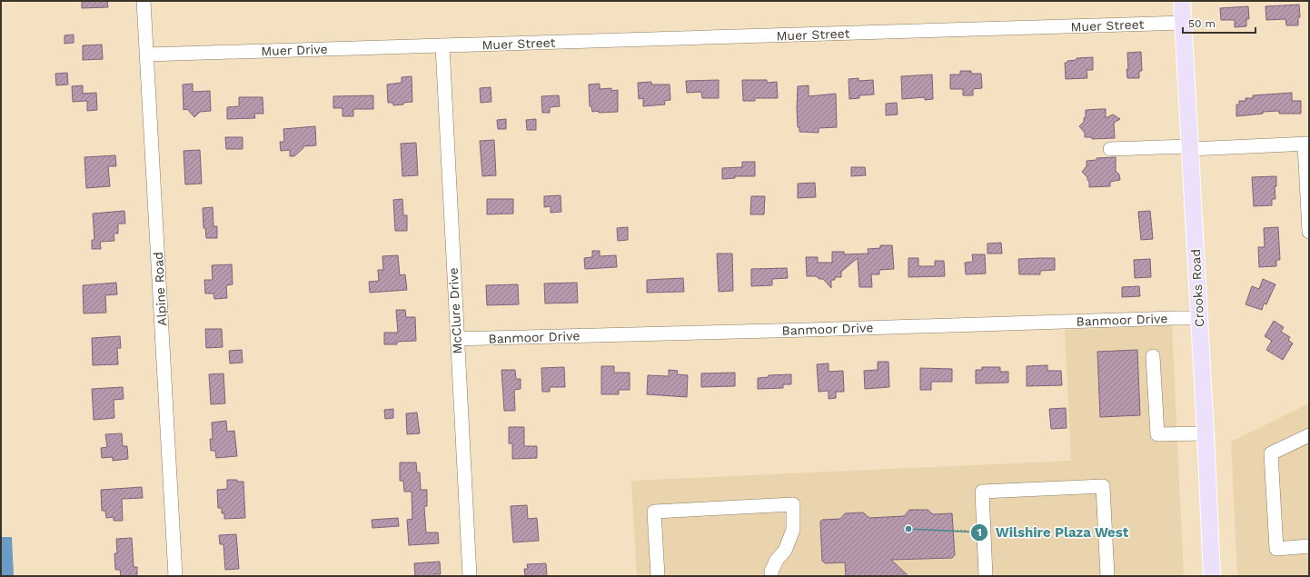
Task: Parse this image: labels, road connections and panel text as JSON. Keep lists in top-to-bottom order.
{
  "streets": {
    "main road": ["Crooks Road"],
    "street": [
      "Muer Street",
      "Muer Drive",
      "Alpine Road",
      "McClure Drive",
      "Banmoor Drive"
    ]
  },
  "crossings": [
    ["Muer Street", "Muer Drive"],
    ["Muer Street", "Crooks Road"],
    ["Muer Street", "McClure Drive"],
    ["Muer Drive", "Alpine Road"],
    ["Muer Drive", "McClure Drive"],
    ["Crooks Road", "Banmoor Drive"],
    ["McClure Drive", "Banmoor Drive"]
  ],
  "places": ["Wilshire Plaza West"],
  "scale_bar": "50 m"
}
